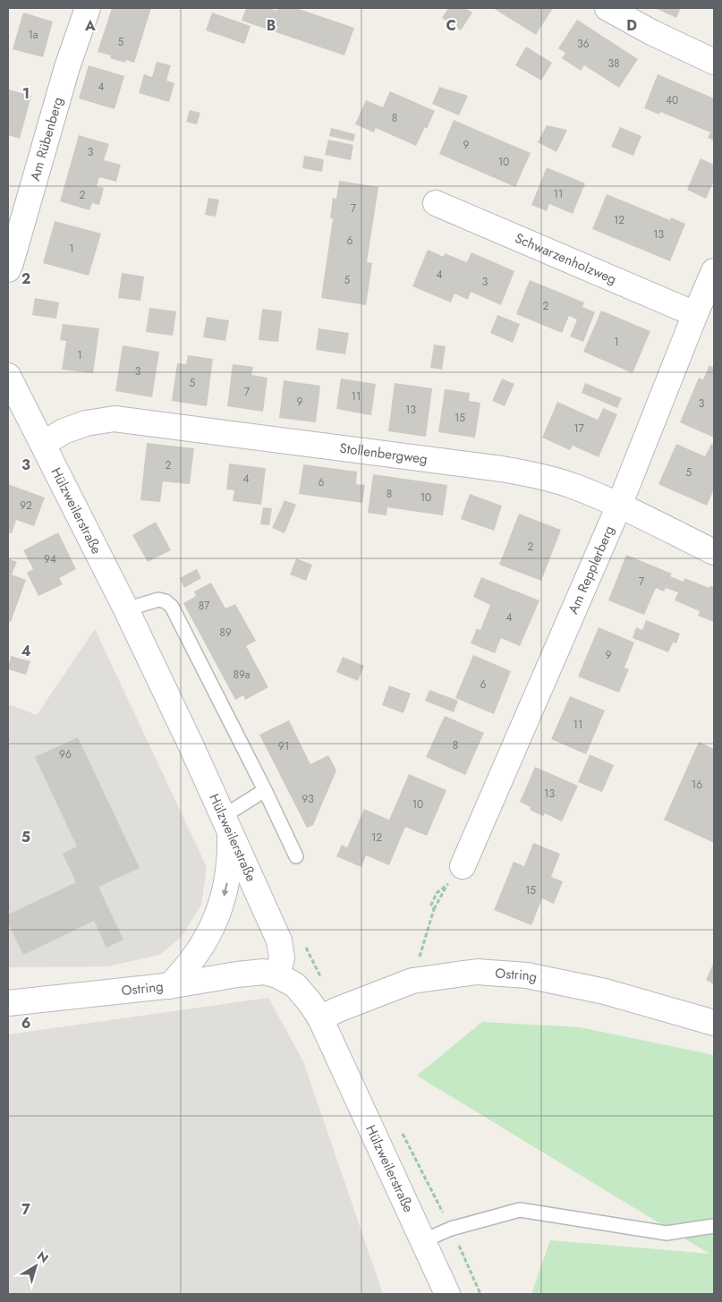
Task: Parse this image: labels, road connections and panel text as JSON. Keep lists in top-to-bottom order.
{
  "streets": {
    "street": [
      "Am Rübenberg",
      "Schwarzenholzweg",
      "Stollenbergweg",
      "Hülzweilerstraße",
      "Am Repplerberg",
      "Ostring"
    ]
  },
  "crossings": [
    ["Schwarzenholzweg", "Am Repplerberg"],
    ["Stollenbergweg", "Hülzweilerstraße"],
    ["Stollenbergweg", "Am Repplerberg"],
    ["Hülzweilerstraße", "Ostring"]
  ],
  "house_numbers": [
    "1a",
    "5",
    "36",
    "38",
    "4",
    "40",
    "8",
    "9",
    "3",
    "10",
    "11",
    "2",
    "7",
    "12",
    "13",
    "6",
    "1",
    "4",
    "5",
    "3",
    "2",
    "1",
    "1",
    "3",
    "5",
    "7",
    "11",
    "9",
    "3",
    "13",
    "15",
    "17",
    "2",
    "5",
    "4",
    "6",
    "8",
    "10",
    "92",
    "2",
    "94",
    "7",
    "87",
    "4",
    "89",
    "9",
    "89a",
    "6",
    "11",
    "8",
    "91",
    "96",
    "16",
    "13",
    "93",
    "10",
    "12",
    "15"
  ],
  "north": "top right",
  "grid": {
    "columns": [
      "A",
      "B",
      "C",
      "D"
    ],
    "rows": [
      "1",
      "2",
      "3",
      "4",
      "5",
      "6",
      "7"
    ]
  }
}
